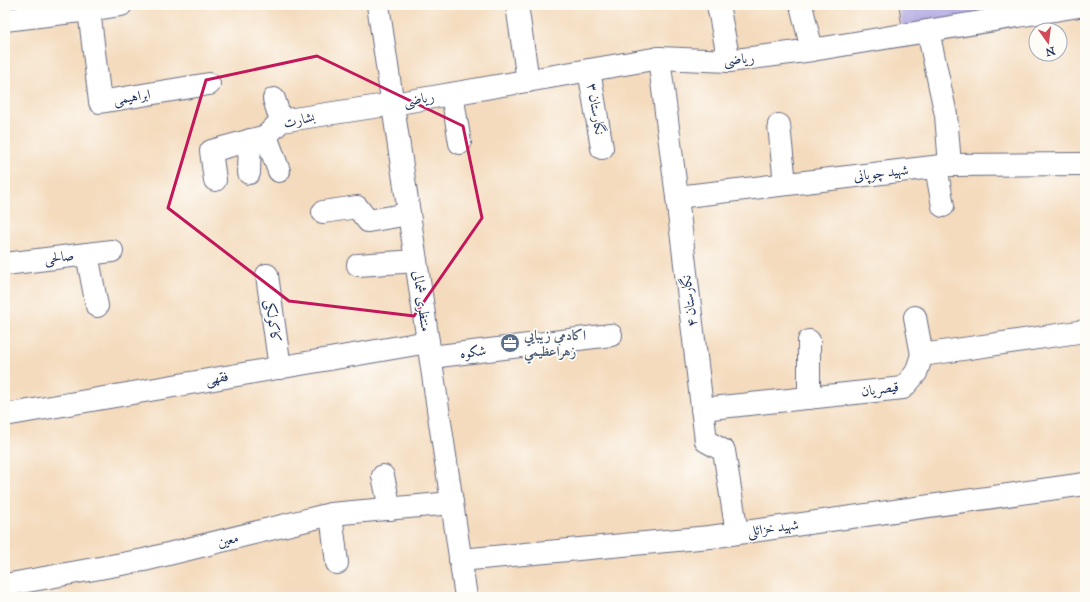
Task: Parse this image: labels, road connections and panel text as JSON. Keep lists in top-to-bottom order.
{
  "streets": {
    "street": [
      "ریاضی",
      "ابراهیمی",
      "نگارستان ۳",
      "بشارت",
      "شهید چوپانی",
      "صالحی",
      "منتظری شمالی",
      "نگارستان ۴",
      "کاکولکی",
      "شکوه",
      "فقهی",
      "قیصریان",
      "شهید خزائلی",
      "معین"
    ]
  },
  "crossings": [
    ["ریاضی", "نگارستان ۳"],
    ["ریاضی", "بشارت"],
    ["ریاضی", "منتظری شمالی"],
    ["ریاضی", "نگارستان ۴"],
    ["بشارت", "منتظری شمالی"],
    ["شهید چوپانی", "نگارستان ۴"],
    ["منتظری شمالی", "شکوه"],
    ["منتظری شمالی", "فقهی"],
    ["منتظری شمالی", "شهید خزائلی"],
    ["منتظری شمالی", "معین"],
    ["نگارستان ۴", "قیصریان"],
    ["نگارستان ۴", "شهید خزائلی"],
    ["کاکولکی", "فقهی"],
    ["شکوه", "فقهی"]
  ],
  "places": {
    "office": ["اكادمي زيبايي زهراعظيمي"]
  },
  "north": "bottom"
}
